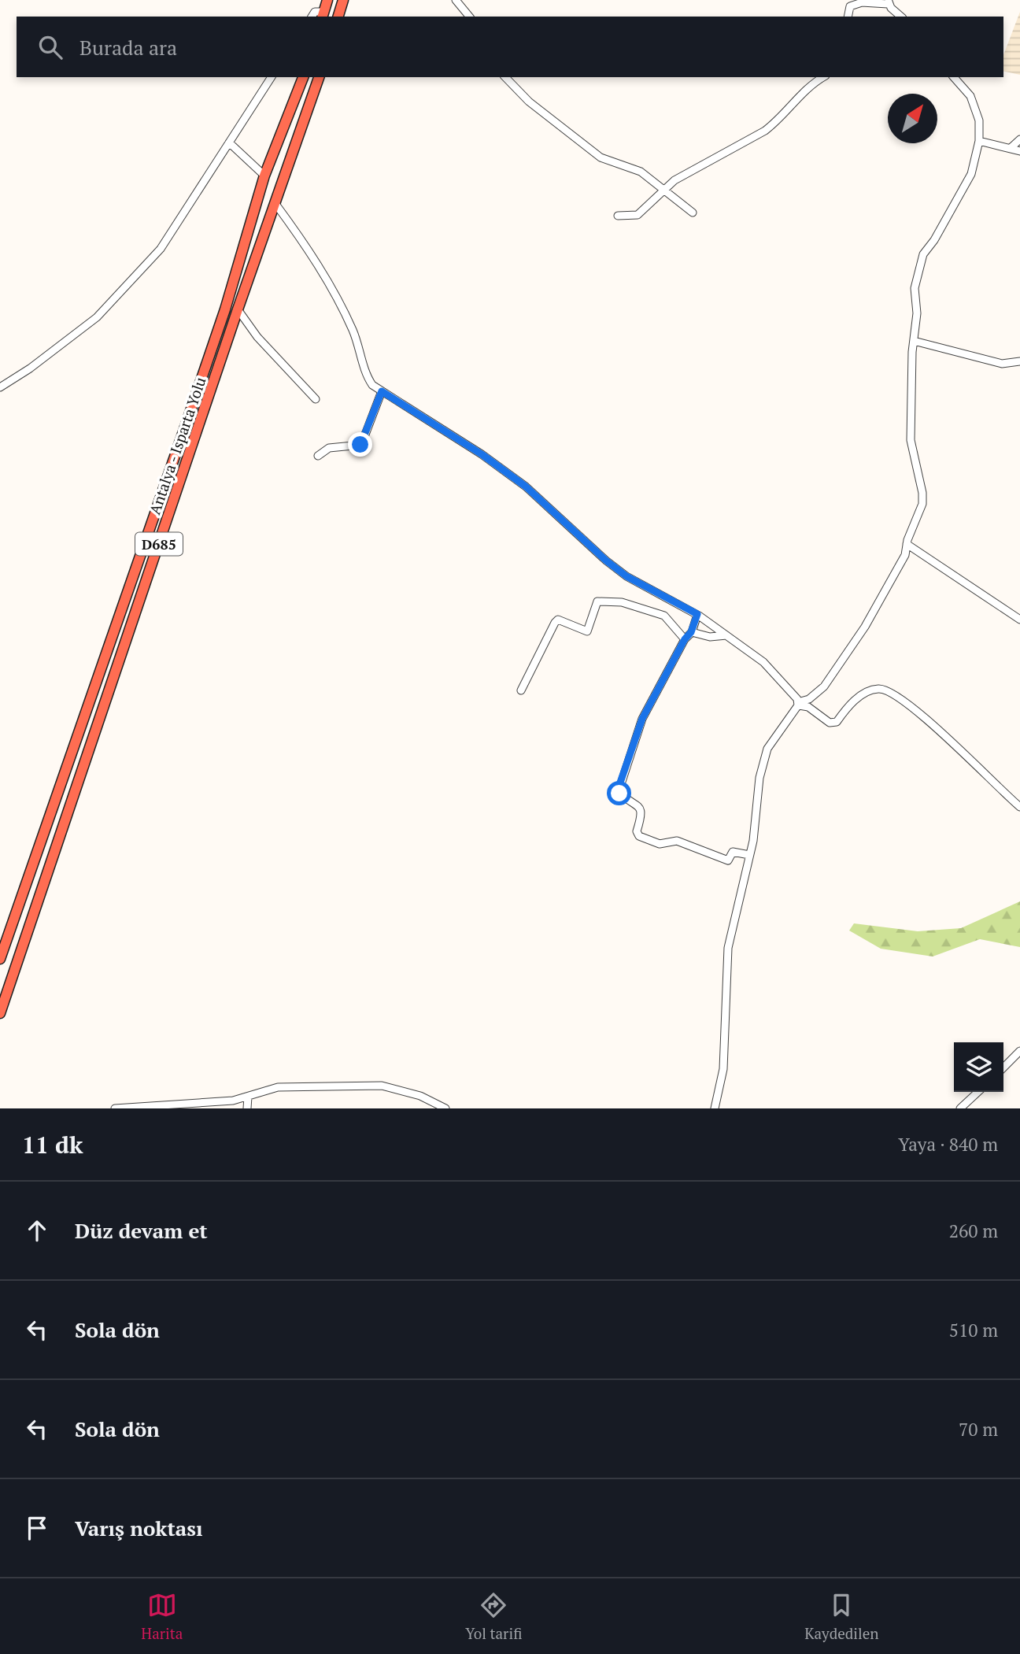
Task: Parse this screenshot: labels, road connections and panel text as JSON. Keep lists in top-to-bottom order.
{
  "streets": {
    "highway": ["Antalya - Isparta Yolu", "D685"]
  },
  "north": "top right",
  "page": {
    "search": "Burada ara",
    "heading": ["11 dk", "Yaya · 840 m"],
    "list": [
      ["Düz devam et", "260 m"],
      ["Sola dön", "510 m"],
      ["Sola dön", "70 m"],
      "Varış noktası"
    ],
    "nav": ["Harita", "Yol tarifi", "Kaydedilen"]
  }
}
